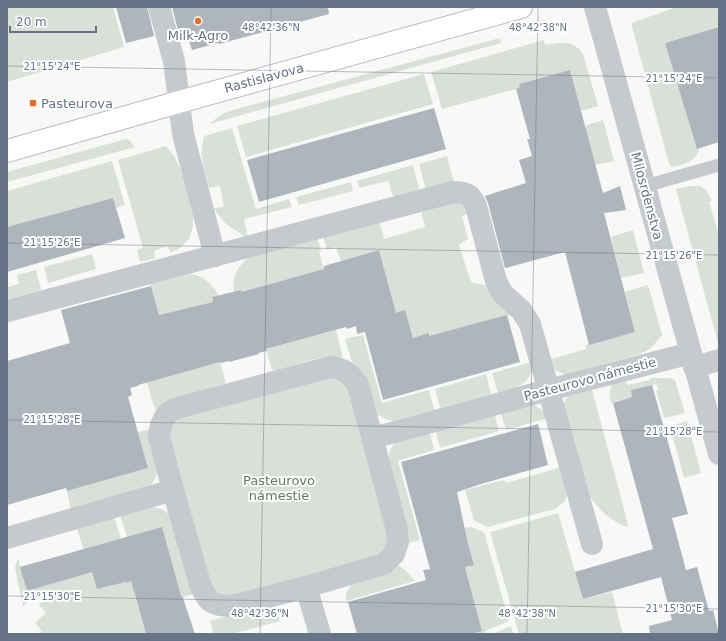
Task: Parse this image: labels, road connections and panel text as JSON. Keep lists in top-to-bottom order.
{
  "streets": {
    "street": ["Rastislavova", "Milosrdenstva", "Pasteurovo námestie"]
  },
  "crossings": [
    ["Milosrdenstva", "Pasteurovo námestie"]
  ],
  "parks": ["Pasteurovo námestie"],
  "places": {
    "other": ["Milk-Agro"],
    "transit": ["Pasteurova"]
  },
  "scale_bar": "20 m",
  "coordinates": [
    "48°42'36\"N",
    "48°42'38\"N",
    "21°15'24\"E",
    "21°15'26\"E",
    "21°15'28\"E",
    "21°15'30\"E"
  ]
}
